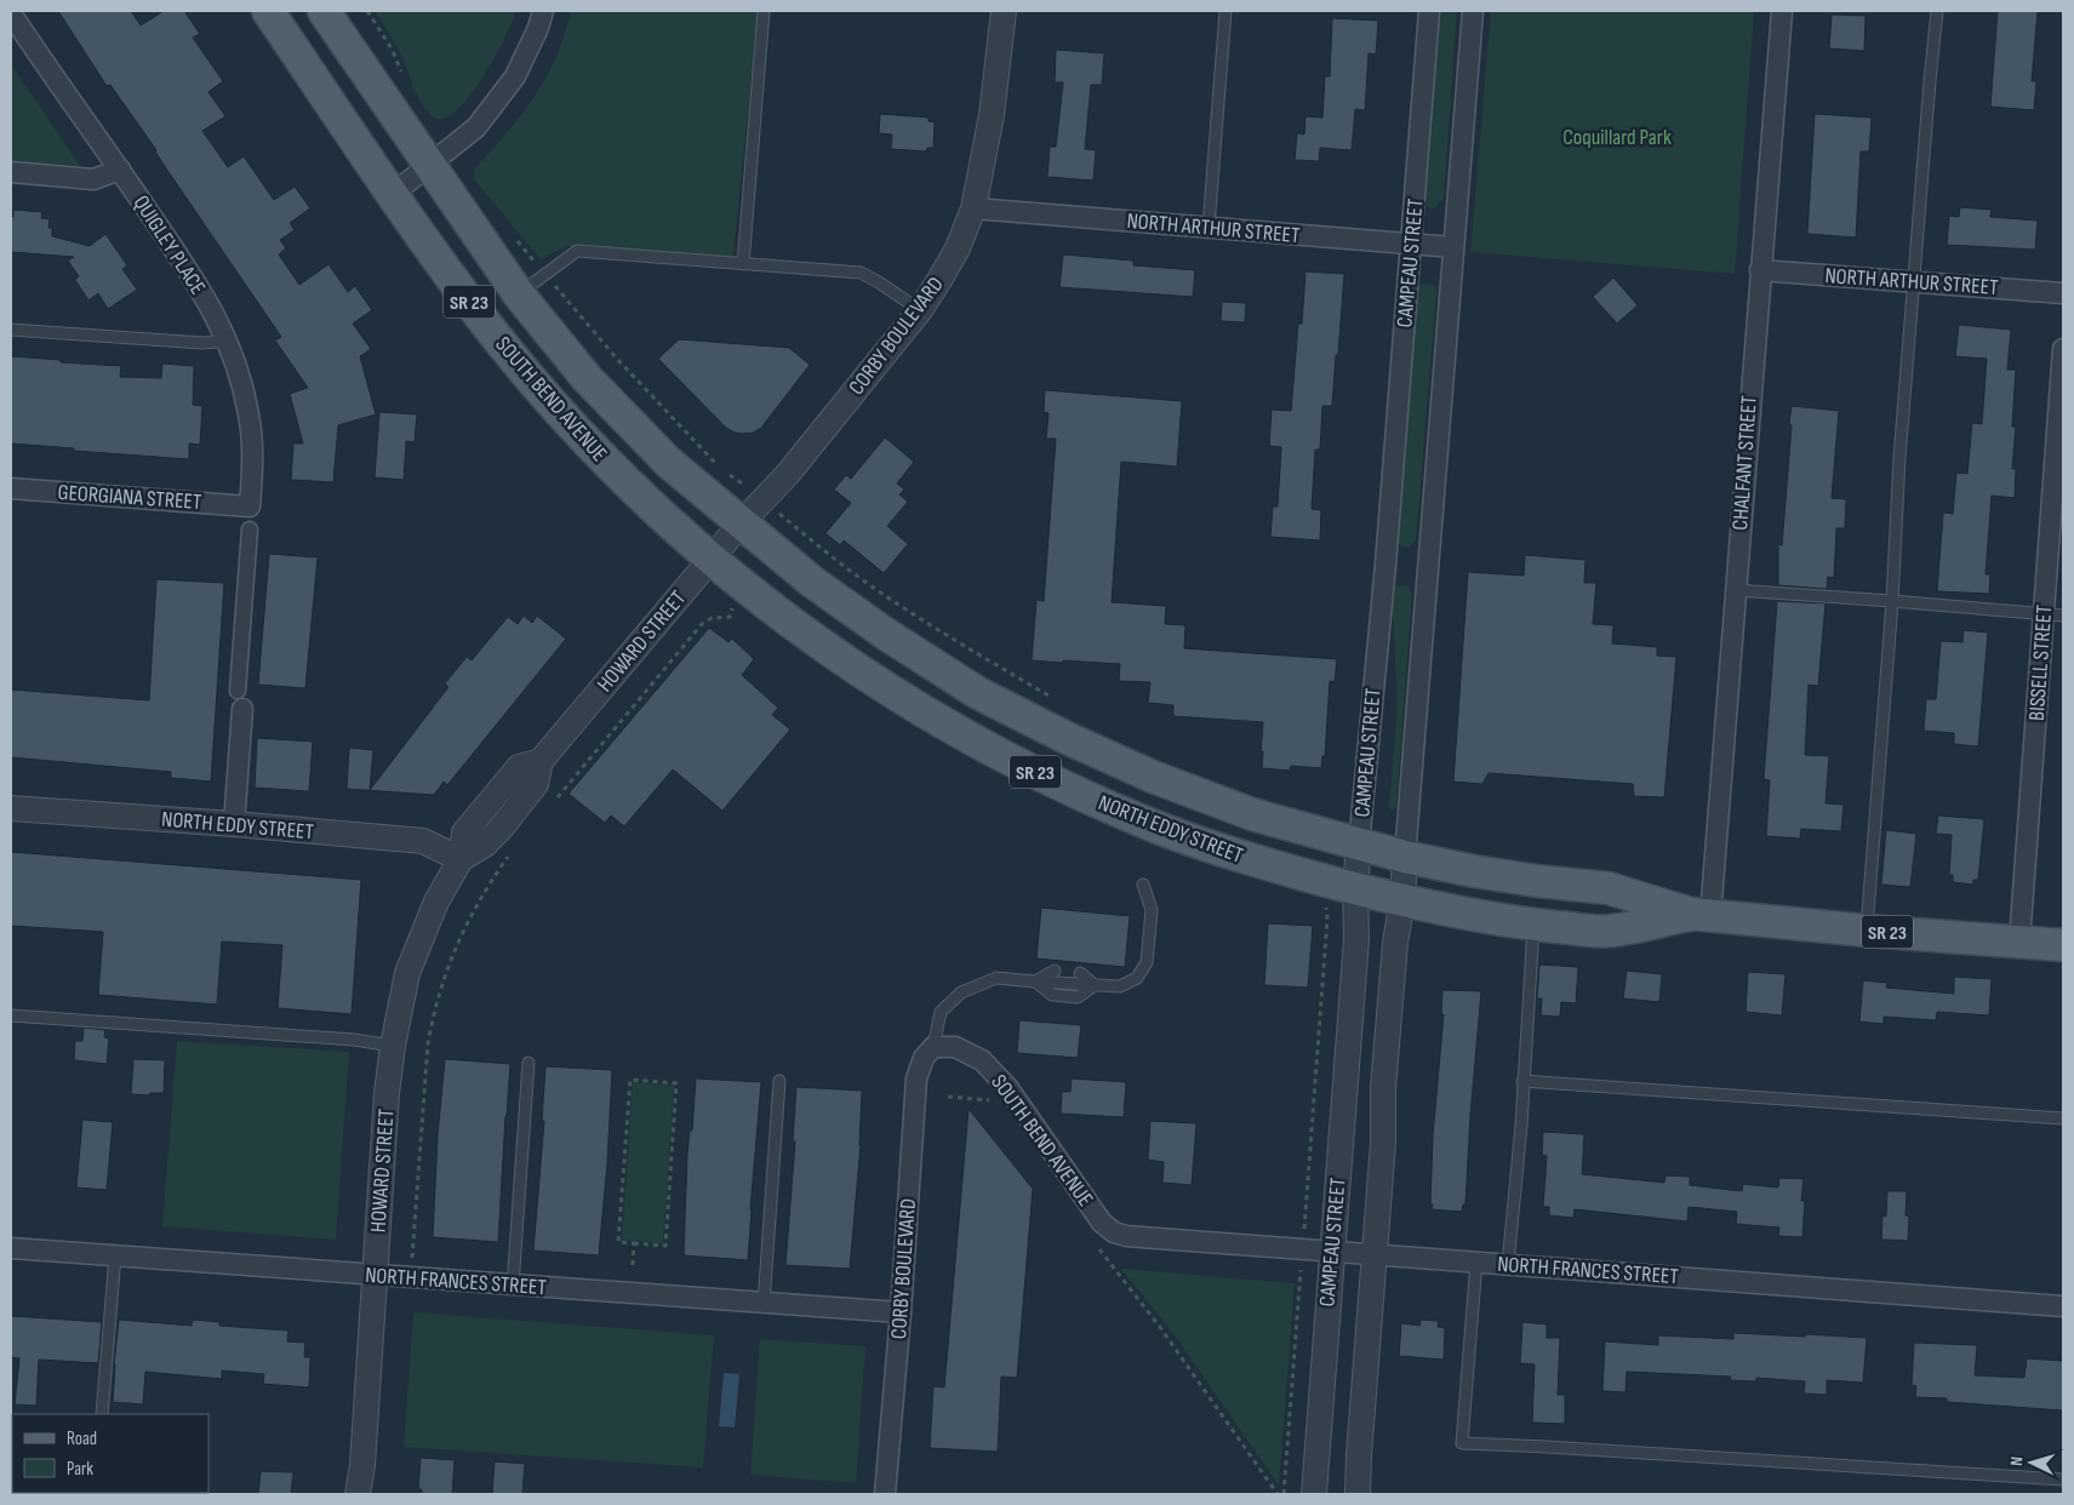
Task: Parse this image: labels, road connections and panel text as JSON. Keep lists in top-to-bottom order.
{
  "streets": {
    "main road": ["SR 23", "SOUTH BEND AVENUE", "NORTH EDDY STREET"],
    "street": [
      "NORTH ARTHUR STREET",
      "QUIGLEY PLACE",
      "CAMPEAU STREET",
      "CORBY BOULEVARD",
      "CHALFANT STREET",
      "GEORGIANA STREET",
      "HOWARD STREET",
      "BISSELL STREET",
      "NORTH FRANCES STREET"
    ]
  },
  "crossings": [
    ["NORTH ARTHUR STREET", "CAMPEAU STREET"],
    ["NORTH ARTHUR STREET", "CORBY BOULEVARD"],
    ["NORTH ARTHUR STREET", "CHALFANT STREET"],
    ["QUIGLEY PLACE", "GEORGIANA STREET"],
    ["CAMPEAU STREET", "NORTH EDDY STREET"],
    ["CAMPEAU STREET", "NORTH FRANCES STREET"],
    ["CORBY BOULEVARD", "SOUTH BEND AVENUE"],
    ["CORBY BOULEVARD", "HOWARD STREET"],
    ["CORBY BOULEVARD", "NORTH EDDY STREET"],
    ["CORBY BOULEVARD", "NORTH FRANCES STREET"],
    ["SOUTH BEND AVENUE", "HOWARD STREET"],
    ["SOUTH BEND AVENUE", "NORTH EDDY STREET"],
    ["SOUTH BEND AVENUE", "NORTH FRANCES STREET"],
    ["CHALFANT STREET", "NORTH EDDY STREET"],
    ["HOWARD STREET", "NORTH EDDY STREET"],
    ["HOWARD STREET", "NORTH FRANCES STREET"],
    ["BISSELL STREET", "NORTH EDDY STREET"]
  ],
  "parks": ["Coquillard Park"],
  "legend": ["Road", "Park"],
  "north": "left"
}
